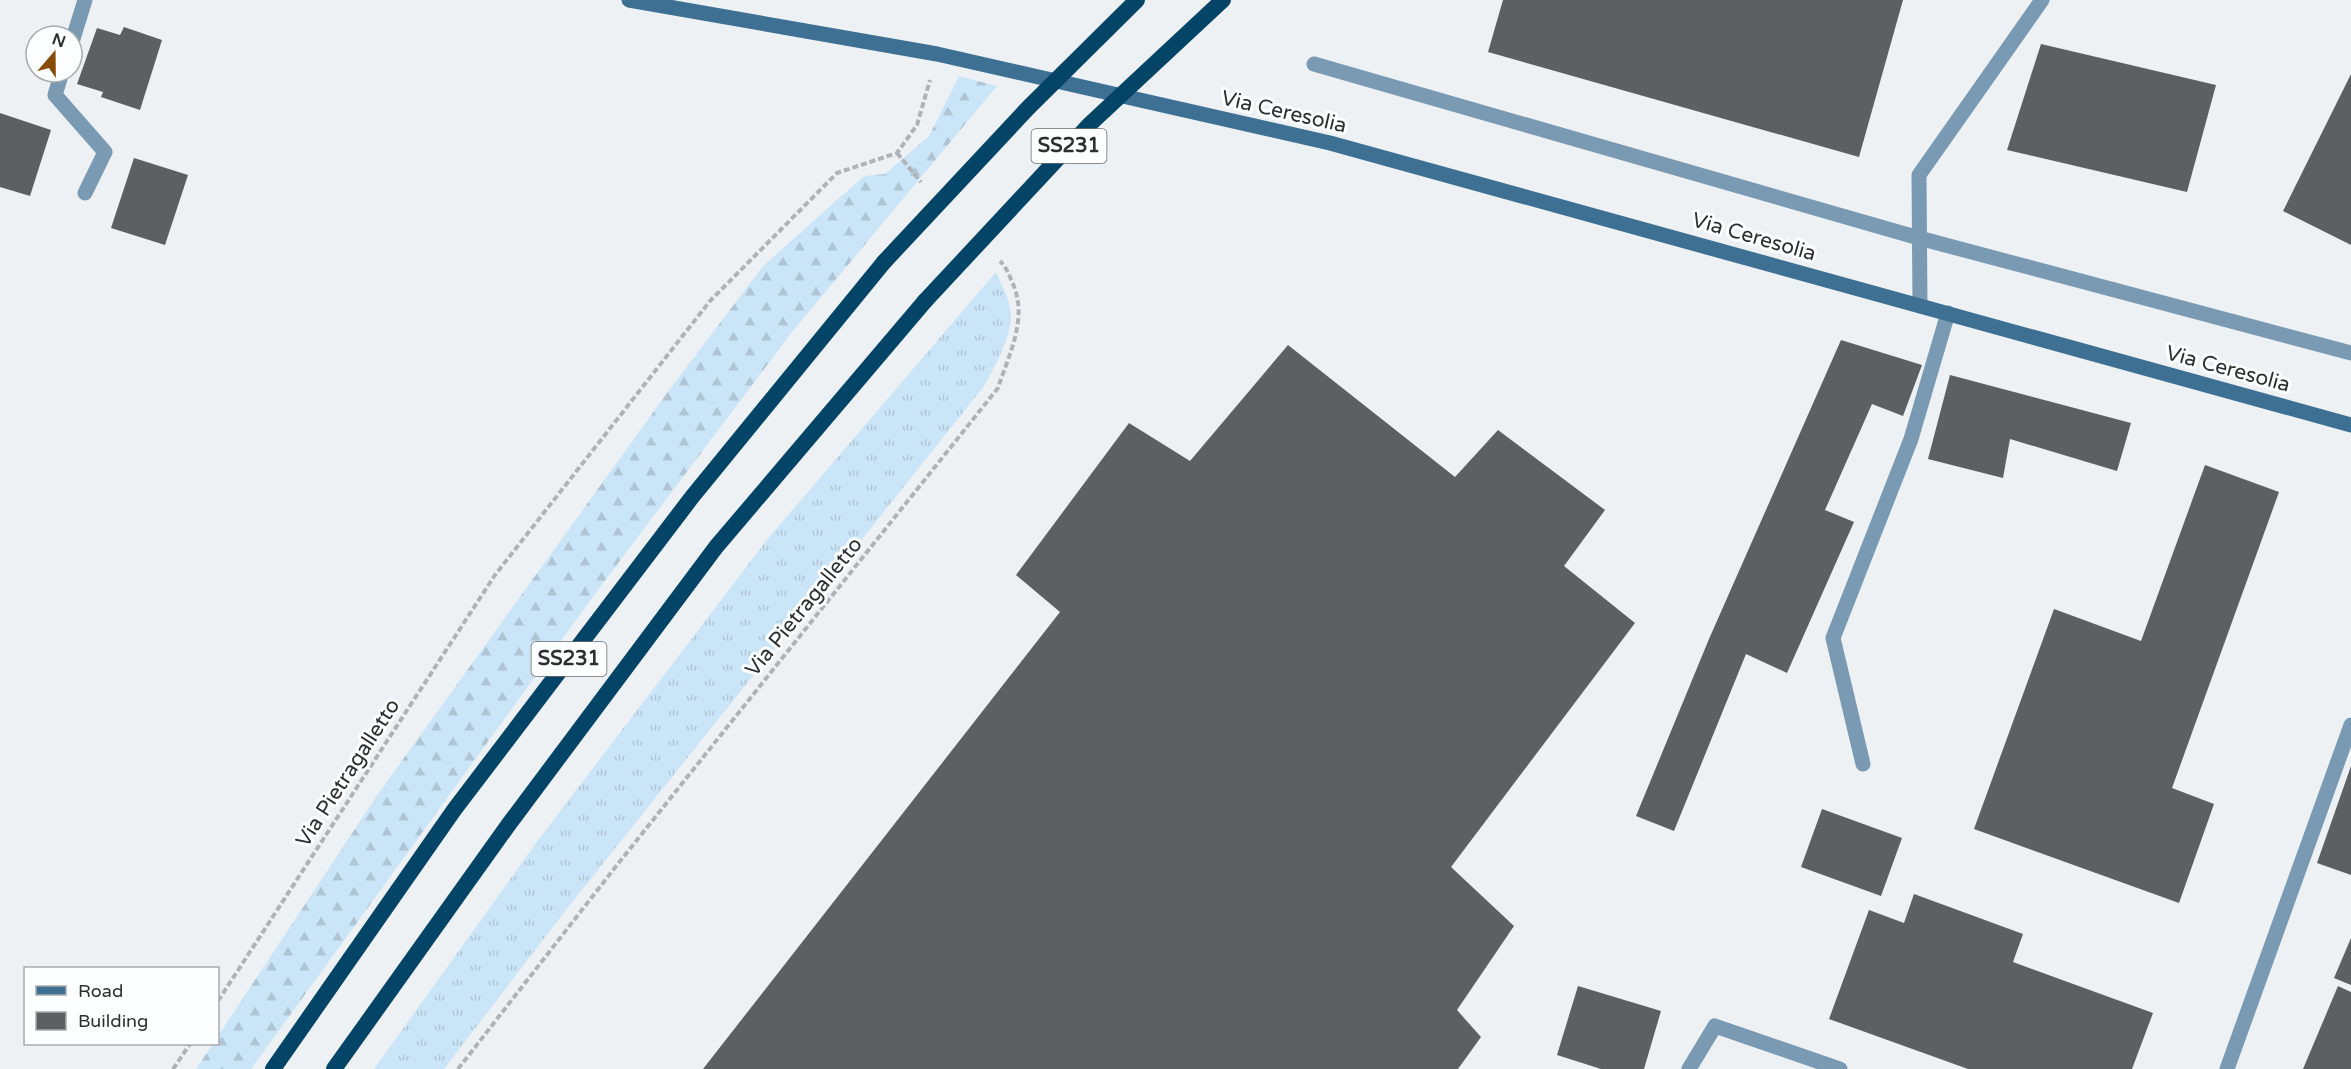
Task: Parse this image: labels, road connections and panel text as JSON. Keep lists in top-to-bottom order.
{
  "streets": {
    "highway": ["SS231"],
    "main road": ["Via Ceresolia"],
    "path": ["Via Pietragalletto"]
  },
  "legend": ["Road", "Building"],
  "north": "top"
}
